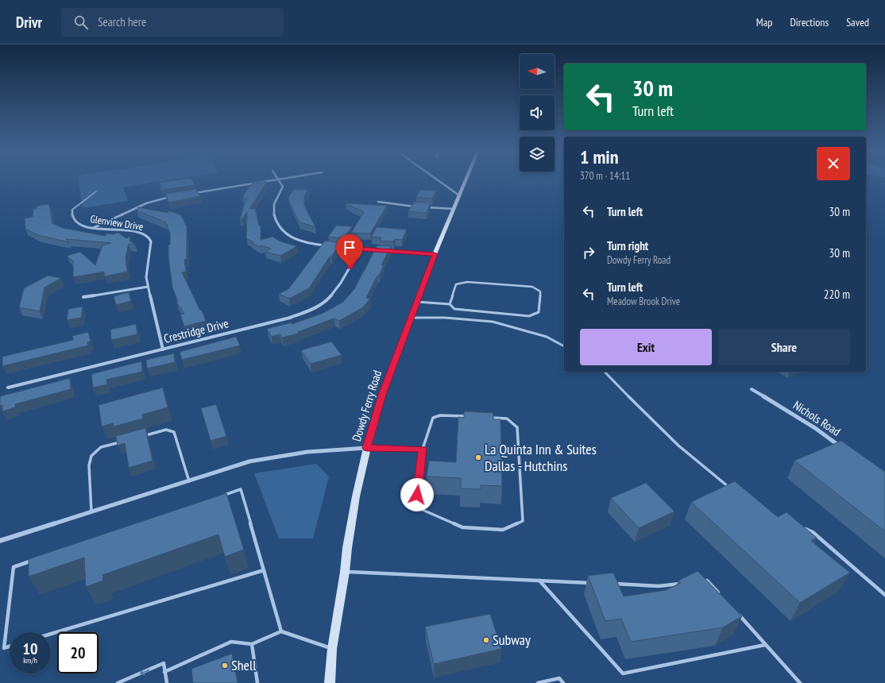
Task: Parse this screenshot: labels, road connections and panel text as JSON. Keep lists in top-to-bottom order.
{
  "streets": {
    "street": [
      "Glenview Drive",
      "Crestridge Drive",
      "Dowdy Ferry Road",
      "Nichols Road"
    ]
  },
  "crossings": [
    ["Glenview Drive", "Crestridge Drive"]
  ],
  "places": ["La Quinta Inn & Suites Dallas - Hutchins", "Subway", "Shell"],
  "north": "left",
  "page": {
    "header": "Drivr",
    "search": "Search here",
    "nav": ["Map", "Directions", "Saved"],
    "turn": ["30 m", "Turn left"],
    "heading": ["1 min", "370 m · 14:11"],
    "list": [
      {
        "name": "Turn left",
        "value": "30 m"
      },
      {
        "name": "Turn right",
        "note": "Dowdy Ferry Road",
        "value": "30 m"
      },
      {
        "name": "Turn left",
        "note": "Meadow Brook Drive",
        "value": "220 m"
      }
    ],
    "buttons": ["Exit", "Share"],
    "speed": "10 km/h",
    "limit": "20"
  }
}
